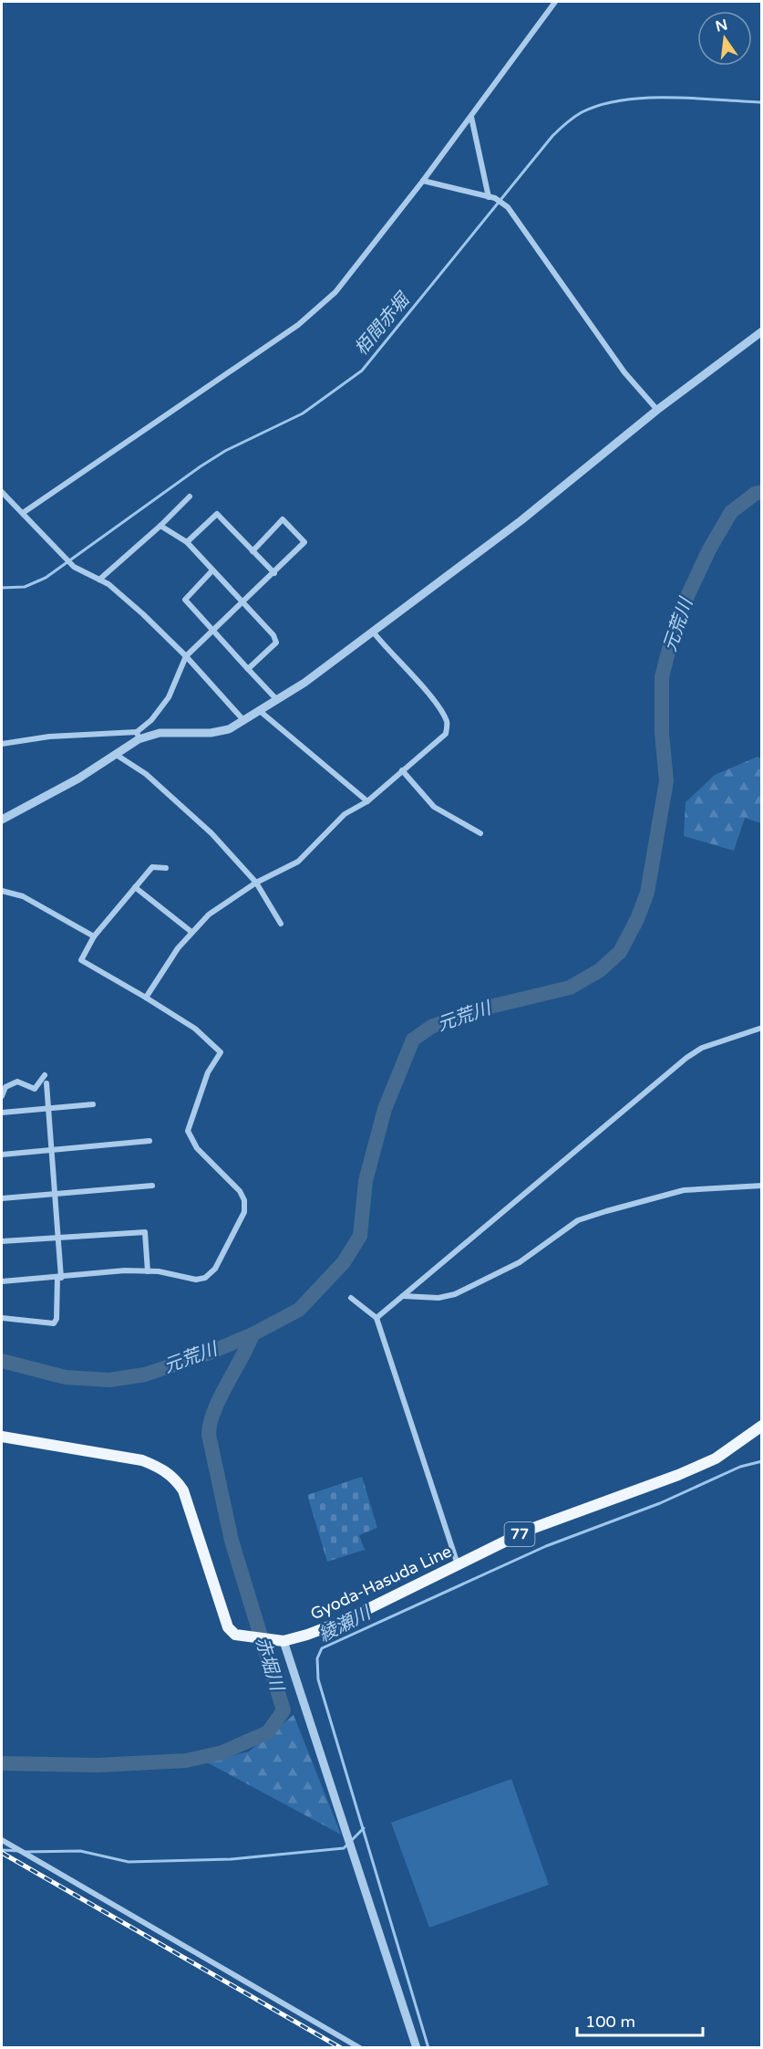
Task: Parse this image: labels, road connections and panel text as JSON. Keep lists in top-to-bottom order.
{
  "streets": {
    "main road": ["77", "Gyoda-Hasuda Line"]
  },
  "water": [
    "栢間赤堀",
    "元荒川",
    "綾瀬川",
    "赤堀川"
  ],
  "scale_bar": "100 m",
  "north": "top"
}
